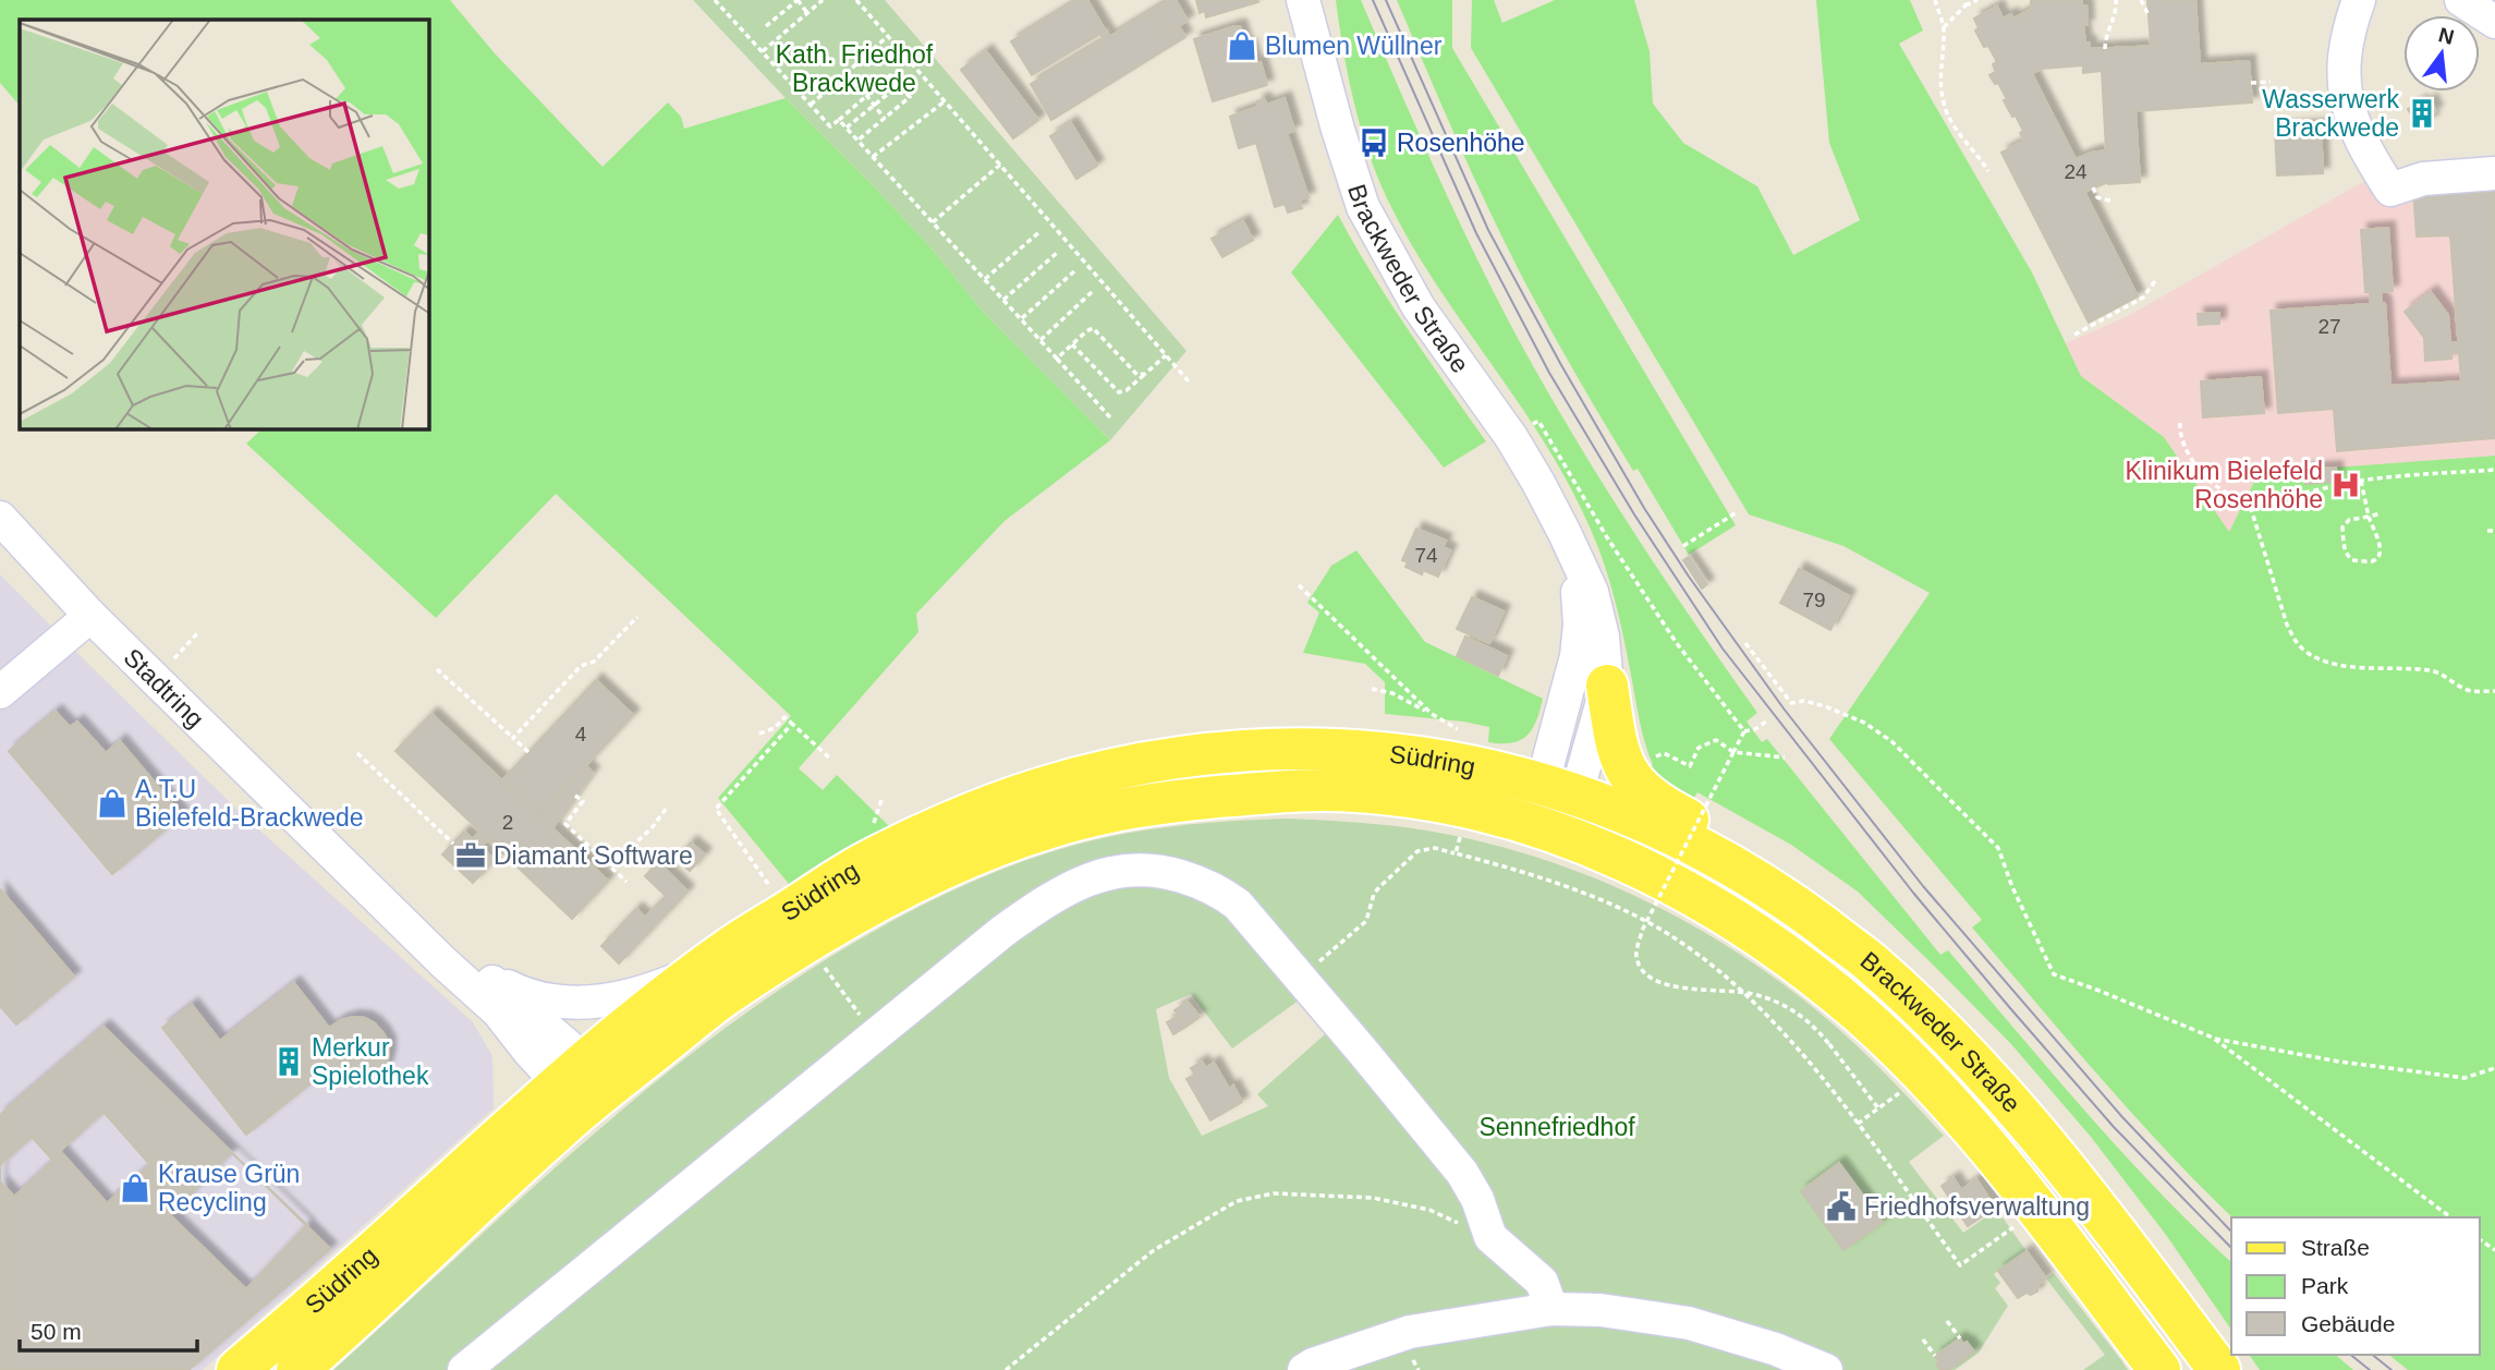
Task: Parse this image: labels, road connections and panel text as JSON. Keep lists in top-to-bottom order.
{
  "streets": {
    "main road": ["Brackweder Straße", "Südring"],
    "street": ["Stadtring"]
  },
  "crossings": [
    ["Brackweder Straße", "Südring"],
    ["Stadtring", "Südring"]
  ],
  "parks": ["Kath. Friedhof Brackwede", "Sennefriedhof"],
  "places": {
    "shop": ["Blumen Wüllner", "A.T.U Bielefeld-Brackwede", "Krause Grün Recycling"],
    "building": ["Wasserwerk Brackwede", "Merkur Spielothek"],
    "bus stop": ["Rosenhöhe"],
    "hospital": ["Klinikum Bielefeld Rosenhöhe"],
    "office": ["Diamant Software"],
    "public building": ["Friedhofsverwaltung"]
  },
  "house_numbers": [
    "24",
    "27",
    "74",
    "79",
    "4",
    "2"
  ],
  "legend": ["Straße", "Park", "Gebäude"],
  "scale_bar": "50 m",
  "north": "top"
}
